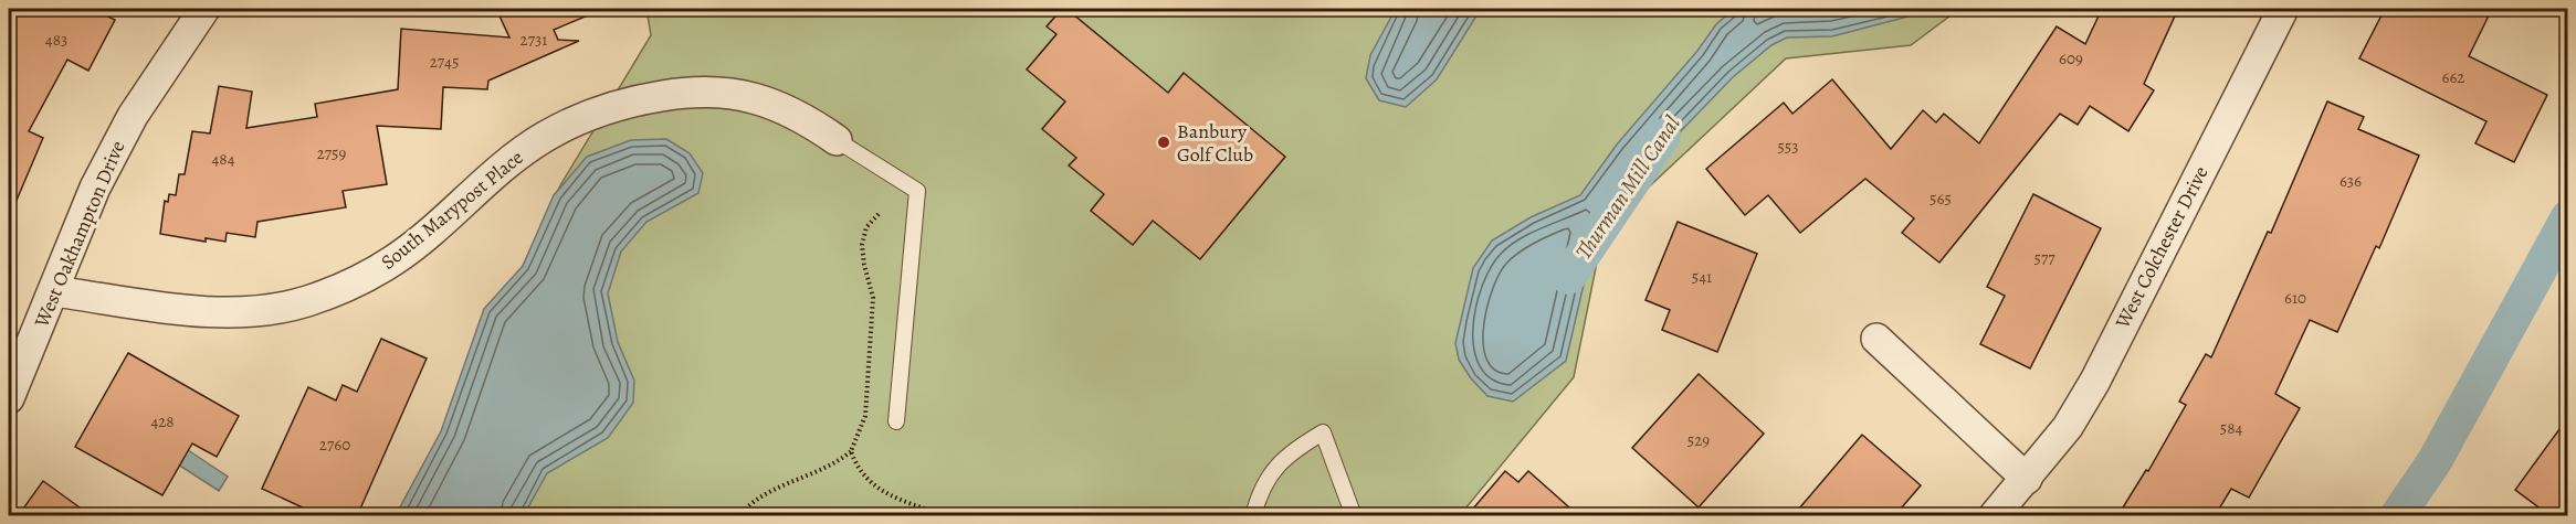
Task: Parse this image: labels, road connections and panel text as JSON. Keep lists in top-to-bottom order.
{
  "streets": {
    "street": ["South Marypost Place", "West Oakhampton Drive", "West Colchester Drive"]
  },
  "crossings": [
    ["South Marypost Place", "West Oakhampton Drive"]
  ],
  "water": ["Thurman Mill Canal"],
  "places": ["Banbury Golf Club"],
  "house_numbers": [
    "483",
    "2731",
    "609",
    "2745",
    "662",
    "553",
    "2759",
    "484",
    "636",
    "565",
    "577",
    "541",
    "610",
    "428",
    "584",
    "529",
    "2760"
  ]
}
